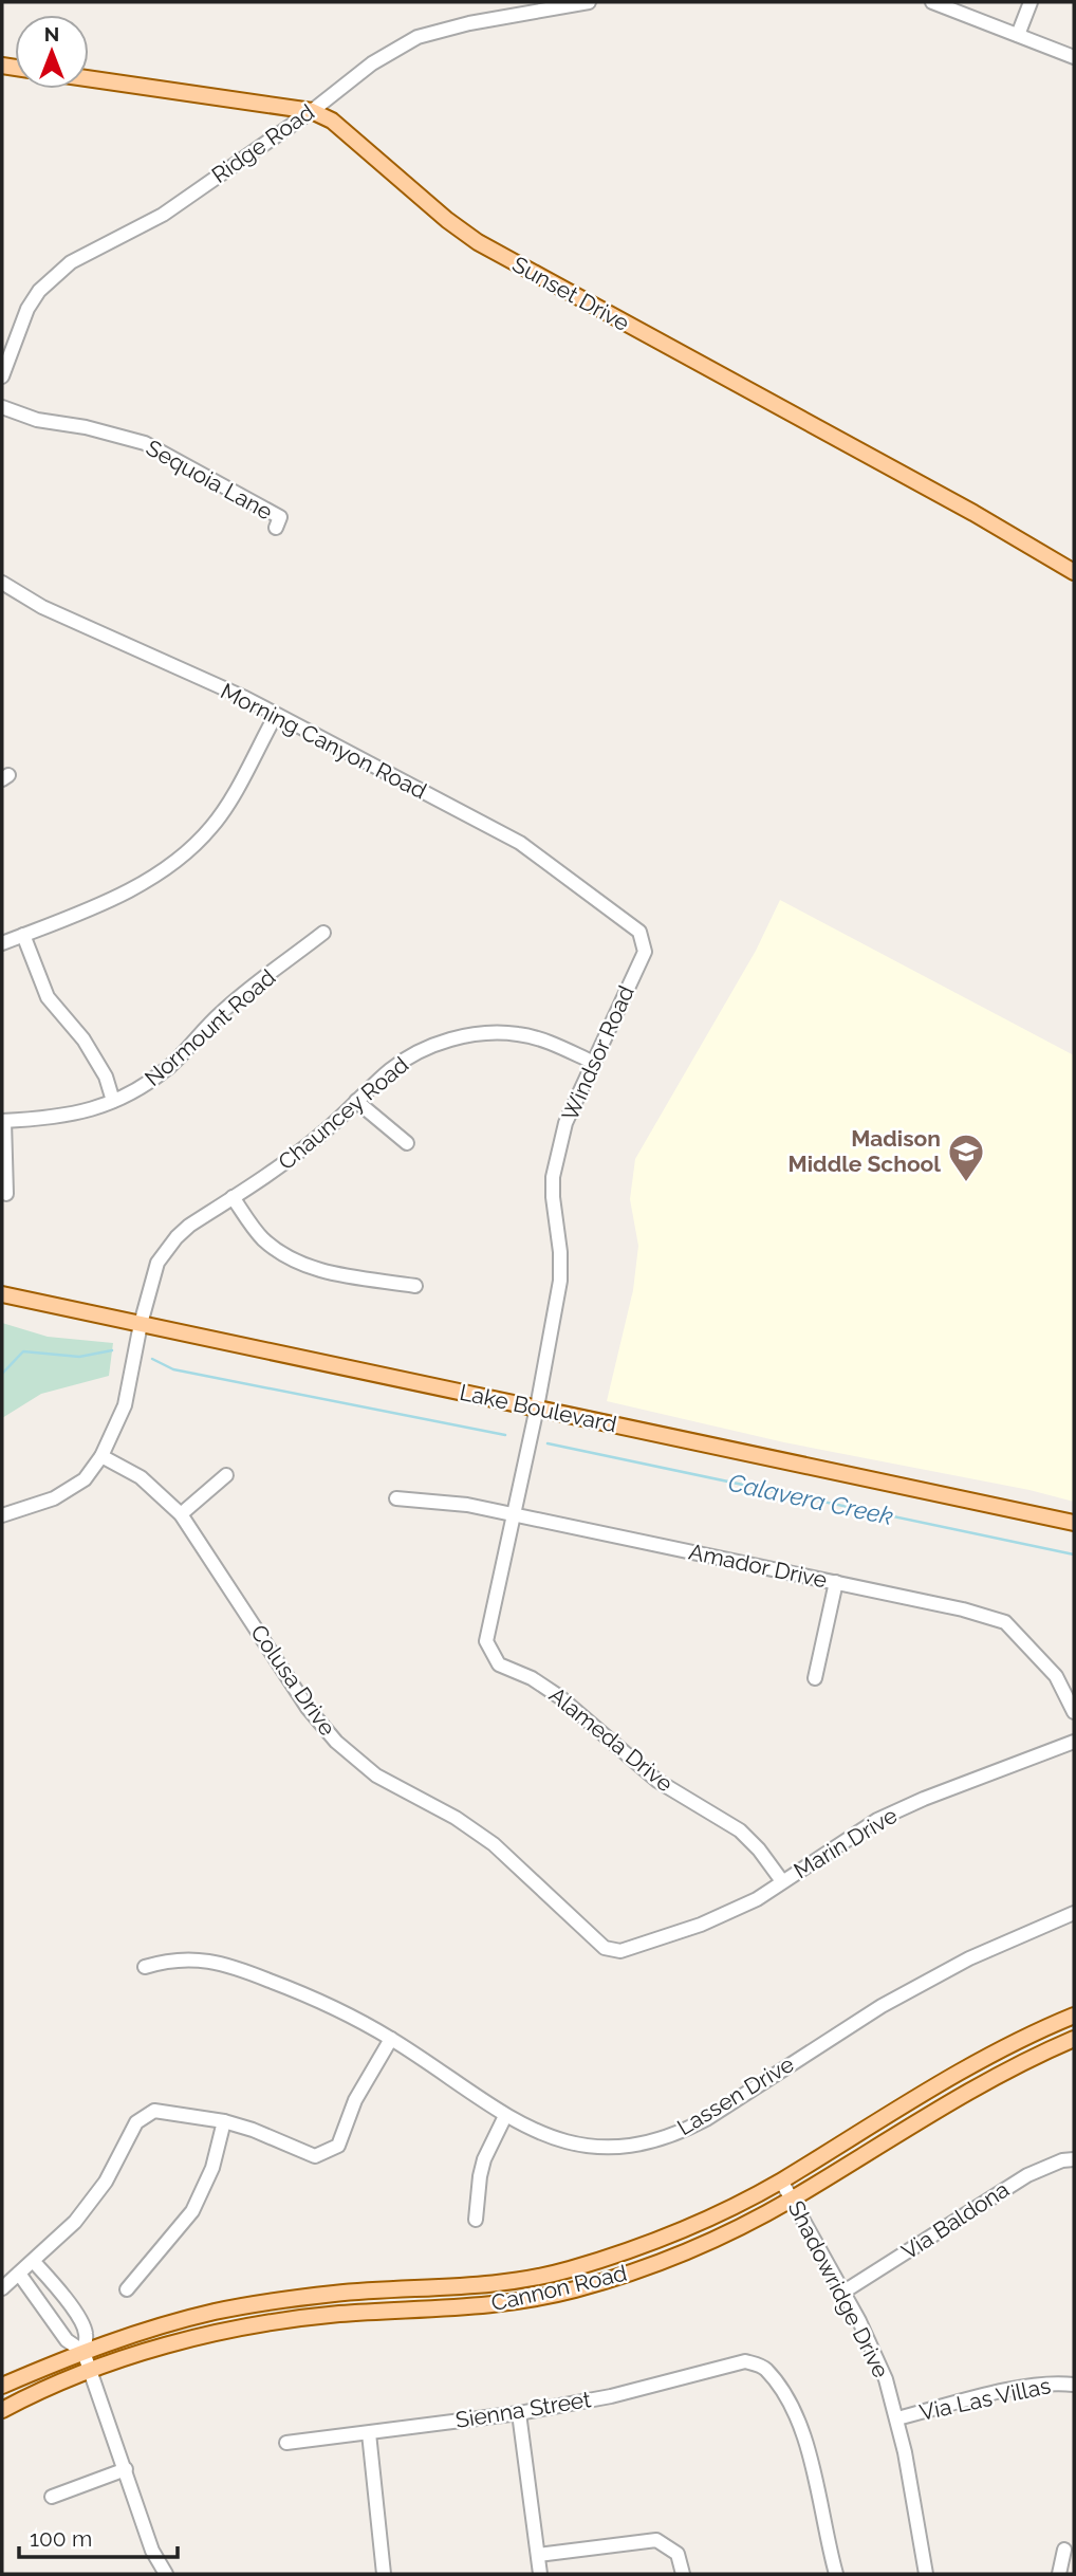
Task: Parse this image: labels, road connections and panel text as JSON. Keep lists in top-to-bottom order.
{
  "streets": {
    "main road": ["Sunset Drive", "Lake Boulevard", "Cannon Road"],
    "street": [
      "Ridge Road",
      "Sequoia Lane",
      "Morning Canyon Road",
      "Normount Road",
      "Windsor Road",
      "Chauncey Road",
      "Amador Drive",
      "Colusa Drive",
      "Alameda Drive",
      "Marin Drive",
      "Lassen Drive",
      "Via Baldona",
      "Shadowridge Drive",
      "Via Las Villas",
      "Sienna Street"
    ]
  },
  "crossings": [
    ["Ridge Road", "Sunset Drive"],
    ["Morning Canyon Road", "Windsor Road"],
    ["Windsor Road", "Chauncey Road"],
    ["Windsor Road", "Lake Boulevard"],
    ["Windsor Road", "Alameda Drive"],
    ["Chauncey Road", "Lake Boulevard"],
    ["Chauncey Road", "Colusa Drive"],
    ["Lake Boulevard", "Alameda Drive"],
    ["Amador Drive", "Alameda Drive"],
    ["Colusa Drive", "Marin Drive"],
    ["Alameda Drive", "Marin Drive"],
    ["Via Baldona", "Shadowridge Drive"],
    ["Cannon Road", "Shadowridge Drive"],
    ["Shadowridge Drive", "Via Las Villas"]
  ],
  "water": ["Calavera Creek"],
  "places": {
    "school or university": ["Madison Middle School"]
  },
  "scale_bar": "100 m",
  "north": "top"
}
